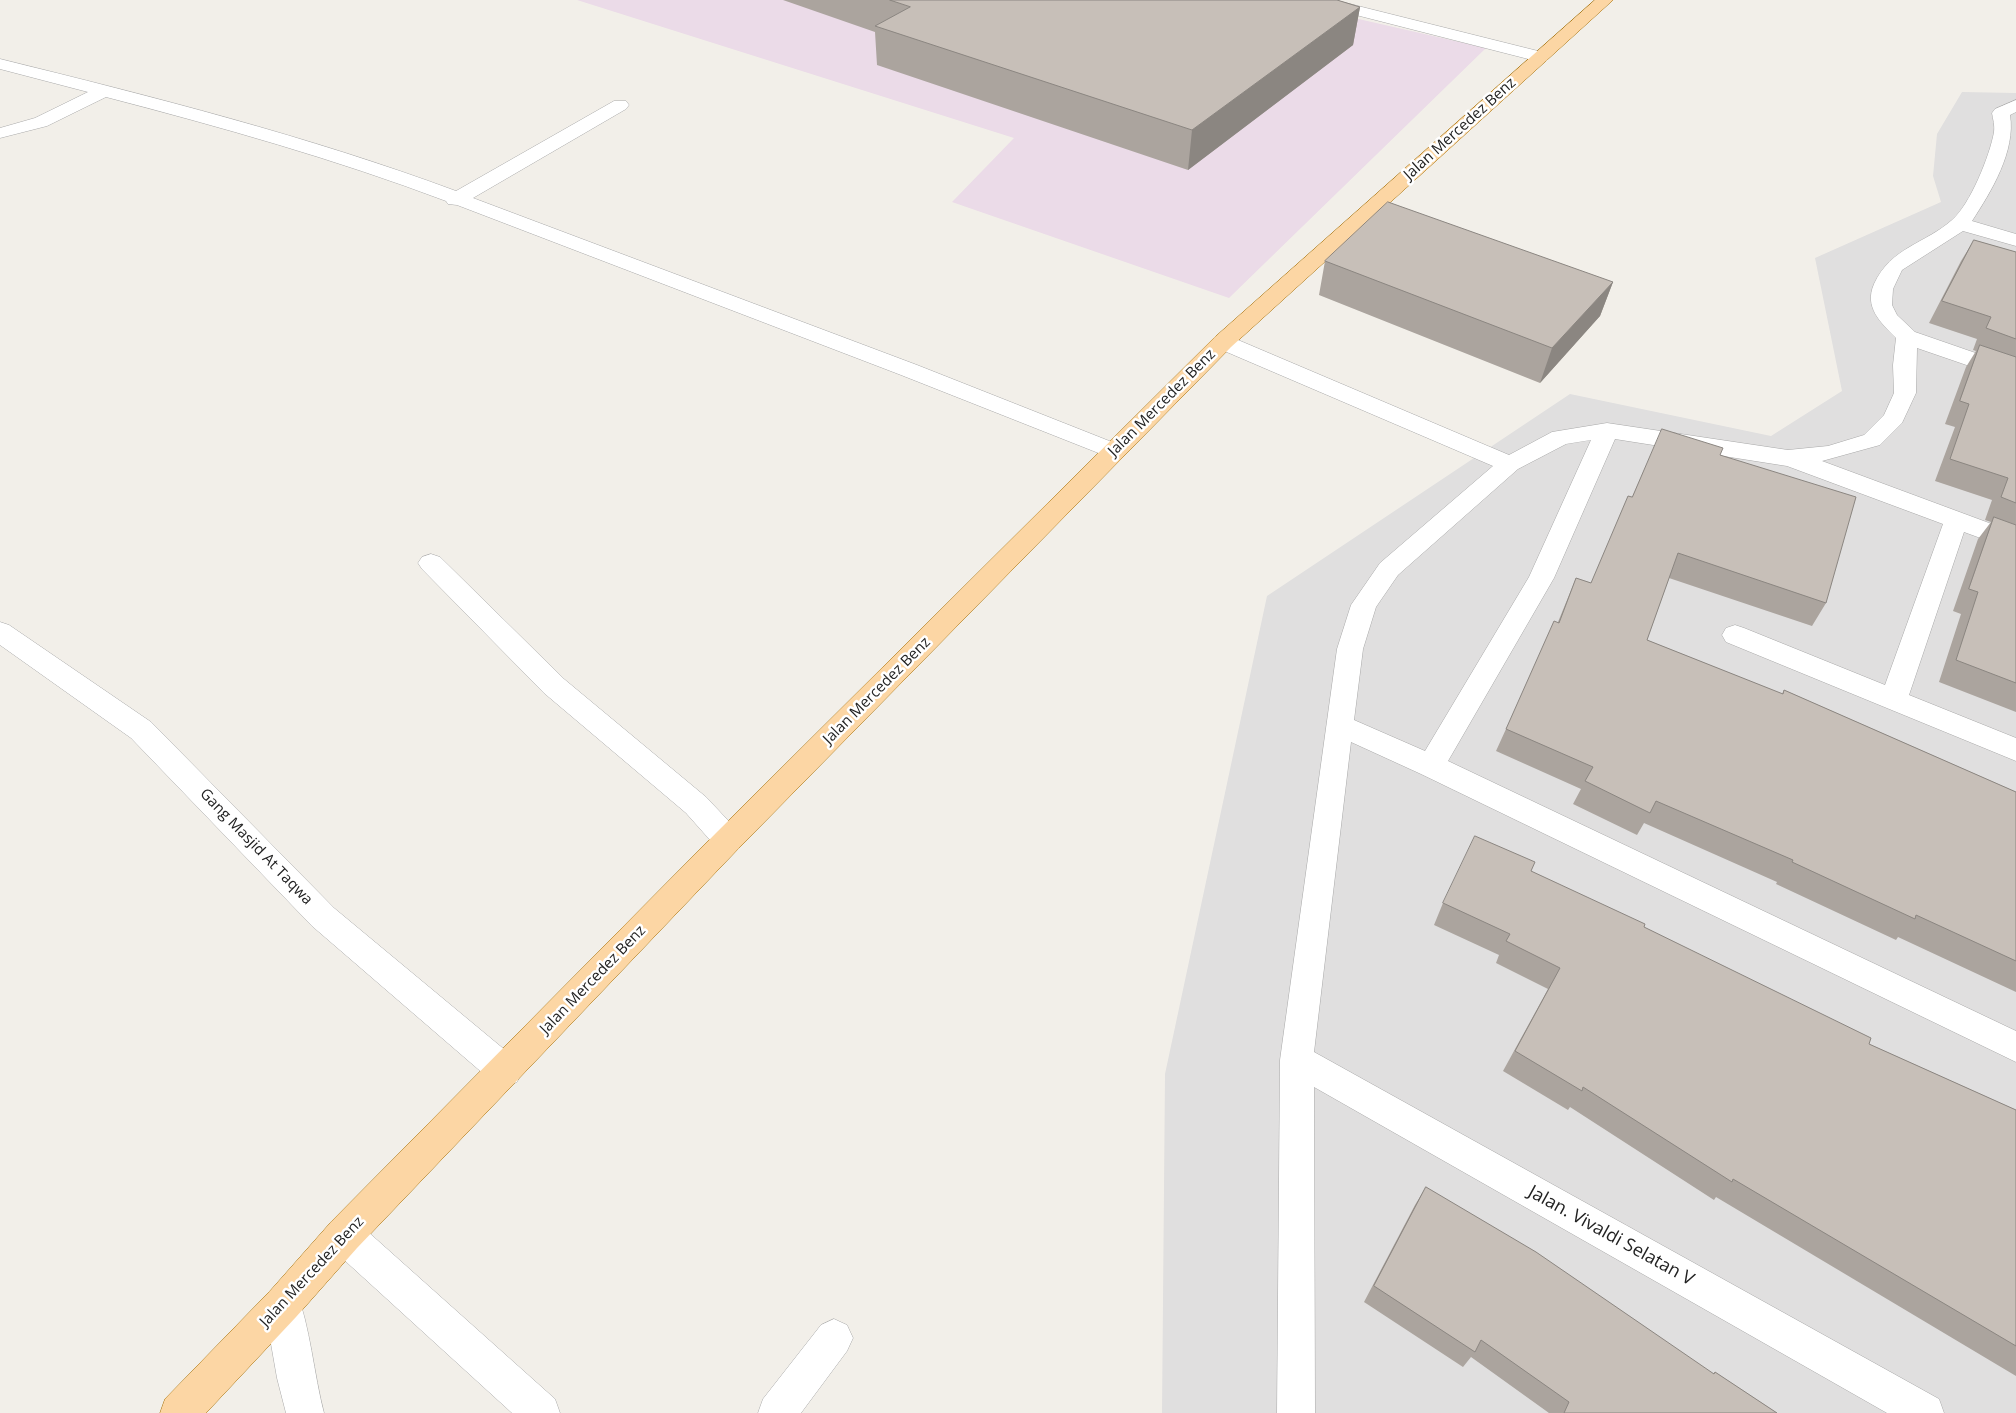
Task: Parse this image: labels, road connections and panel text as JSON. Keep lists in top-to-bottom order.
{
  "streets": {
    "main road": ["Jalan Mercedez Benz"],
    "street": ["Gang Masjid At Taqwa", "Jalan. Vivaldi Selatan V"]
  },
  "crossings": [
    ["Jalan Mercedez Benz", "Gang Masjid At Taqwa"]
  ]
}
